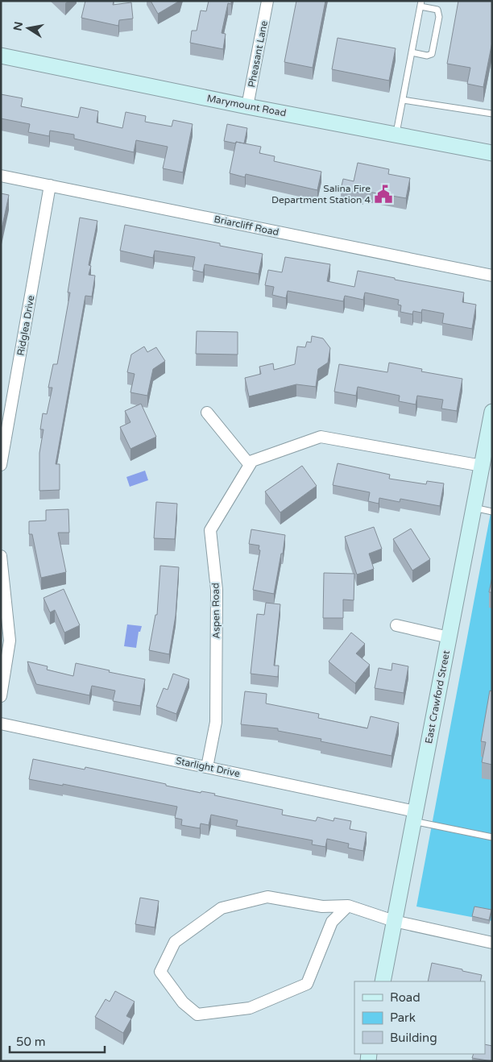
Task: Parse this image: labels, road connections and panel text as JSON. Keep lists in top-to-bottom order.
{
  "streets": {
    "street": [
      "Pheasant Lane",
      "Marymount Road",
      "Briarcliff Road",
      "Ridglea Drive",
      "Aspen Road",
      "East Crawford Street",
      "Starlight Drive"
    ]
  },
  "crossings": [
    ["Pheasant Lane", "Marymount Road"],
    ["Briarcliff Road", "Ridglea Drive"],
    ["Aspen Road", "Starlight Drive"],
    ["East Crawford Street", "Starlight Drive"]
  ],
  "places": {
    "public building": ["Salina Fire Department Station 4"]
  },
  "legend": ["Road", "Park", "Building"],
  "scale_bar": "50 m",
  "north": "left"
}
